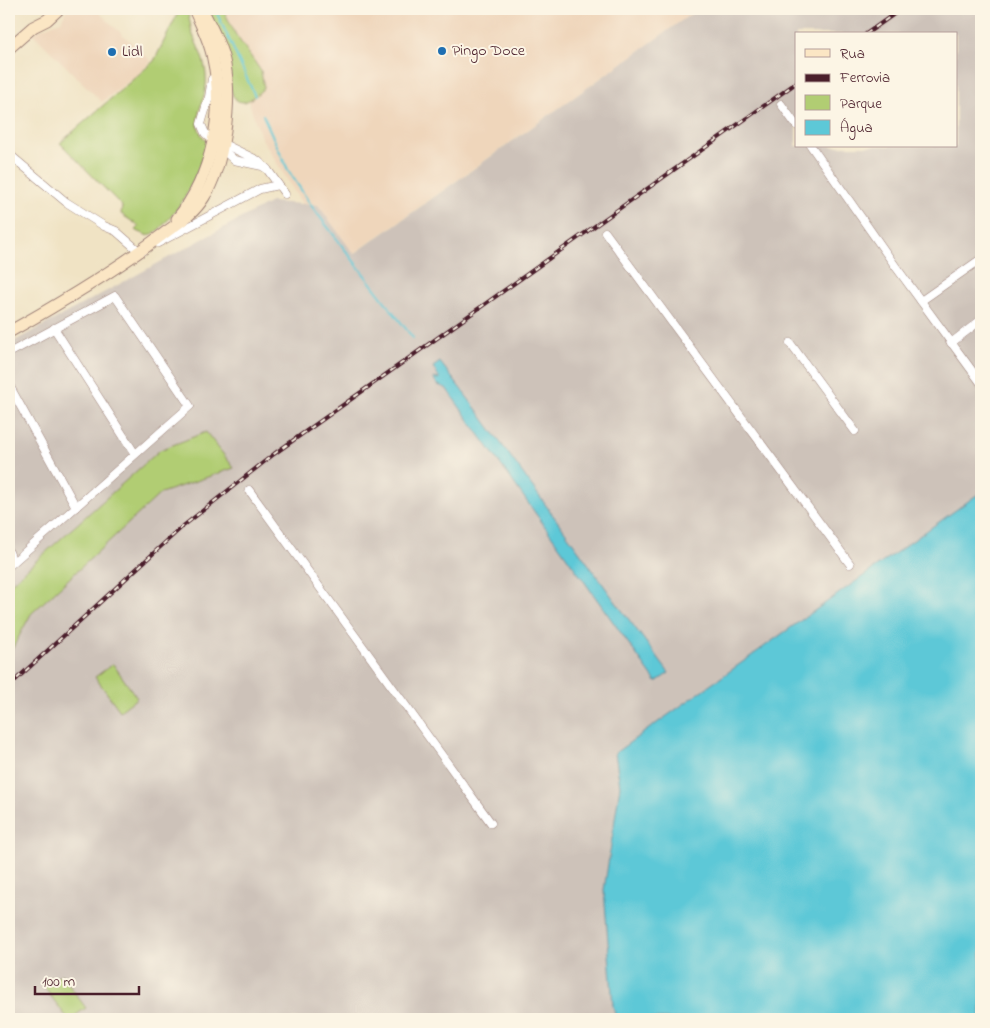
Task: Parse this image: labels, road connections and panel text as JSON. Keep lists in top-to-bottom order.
{
  "places": ["Pingo Doce", "Lidl"],
  "legend": [
    "Rua",
    "Ferrovia",
    "Parque",
    "Água"
  ],
  "scale_bar": "100 m"
}
